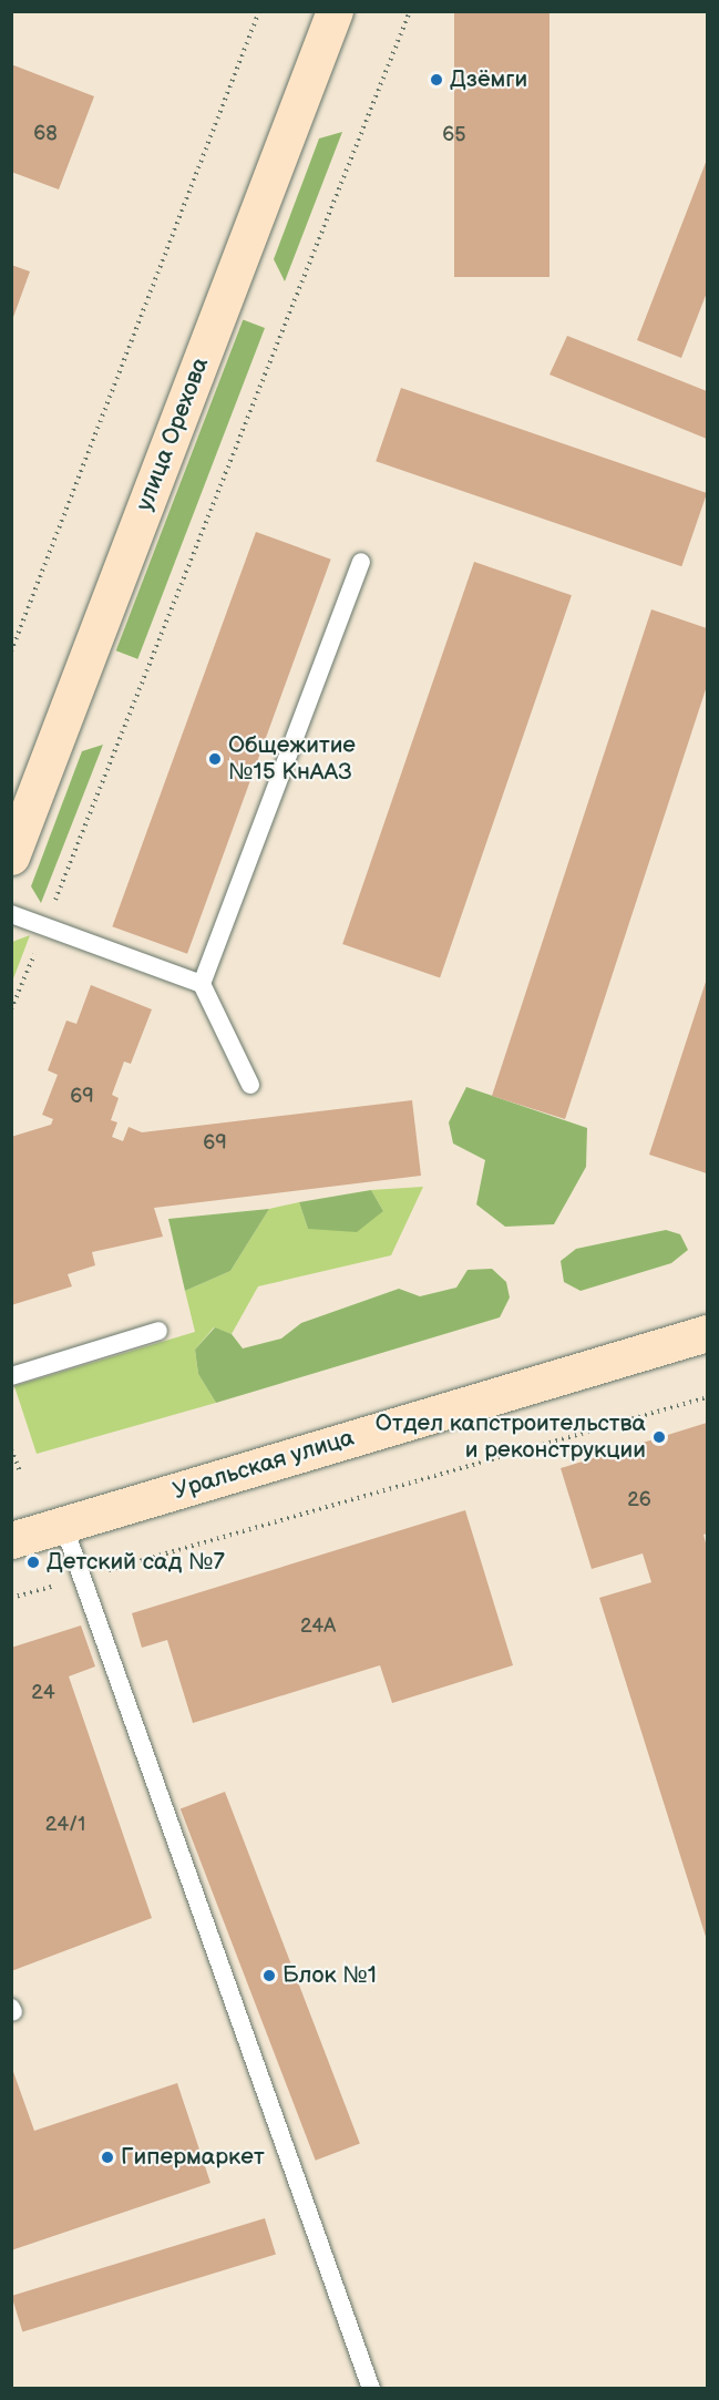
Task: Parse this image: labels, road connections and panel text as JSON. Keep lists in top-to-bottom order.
{
  "streets": {
    "street": ["улица Орехова", "Уральская улица"]
  },
  "places": [
    "Дзёмги",
    "Общежитие №15 КнААЗ",
    "Отдел капстроительства и реконструкции",
    "Детский сад №7",
    "Блок №1",
    "Гипермаркет"
  ],
  "house_numbers": [
    "68",
    "65",
    "69",
    "69",
    "26",
    "24А",
    "24",
    "24/1"
  ]
}
